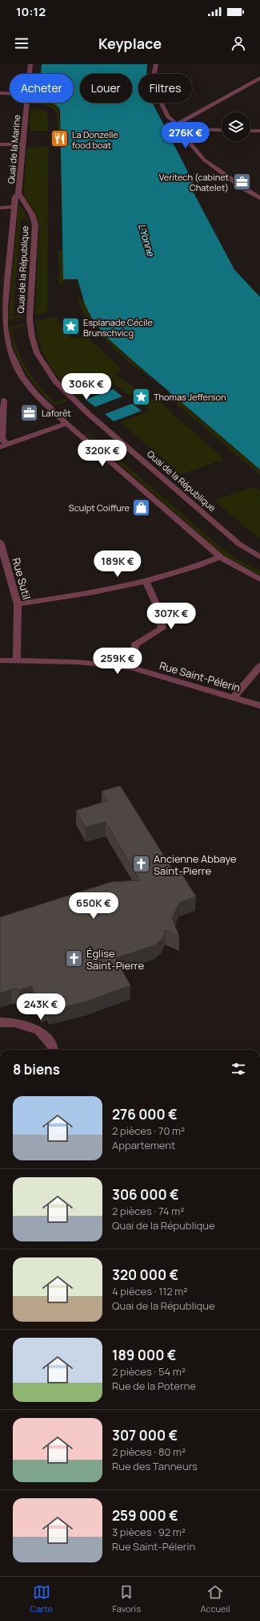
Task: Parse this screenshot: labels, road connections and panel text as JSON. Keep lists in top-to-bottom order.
{
  "streets": {
    "street": [
      "Quai de la Marine",
      "Quai de la République",
      "Rue Sutil",
      "Rue Saint-Pélerin"
    ]
  },
  "crossings": [
    ["Quai de la Marine", "Quai de la République"],
    ["Rue Sutil", "Rue Saint-Pélerin"]
  ],
  "water": ["L'Yonne"],
  "places": {
    "restaurant": ["La Donzelle food boat"],
    "office": ["Veritech (cabinet Chatelet)", "Laforêt"],
    "place": ["Esplanade Cécile Brunschvicg", "Thomas Jefferson"],
    "shop": ["Sculpt Coiffure"],
    "church": ["Ancienne Abbaye Saint-Pierre", "Église Saint-Pierre"]
  },
  "page": {
    "status": "10:12",
    "header": "Keyplace",
    "chip": ["Acheter", "Louer", "Filtres"],
    "price": [
      "276K €",
      "306K €",
      "320K €",
      "189K €",
      "307K €",
      "259K €",
      "650K €",
      "243K €"
    ],
    "heading": "8 biens",
    "list": [
      {
        "name": "276 000 €",
        "note": "2 pièces · 70 m² · Appartement"
      },
      {
        "name": "306 000 €",
        "note": "2 pièces · 74 m² · Quai de la République"
      },
      {
        "name": "320 000 €",
        "note": "4 pièces · 112 m² · Quai de la République"
      },
      {
        "name": "189 000 €",
        "note": "2 pièces · 54 m² · Rue de la Poterne"
      },
      {
        "name": "307 000 €",
        "note": "2 pièces · 80 m² · Rue des Tanneurs"
      },
      {
        "name": "259 000 €",
        "note": "3 pièces · 92 m² · Rue Saint-Pélerin"
      }
    ],
    "tabs": ["Carte", "Favoris", "Accueil"]
  }
}
